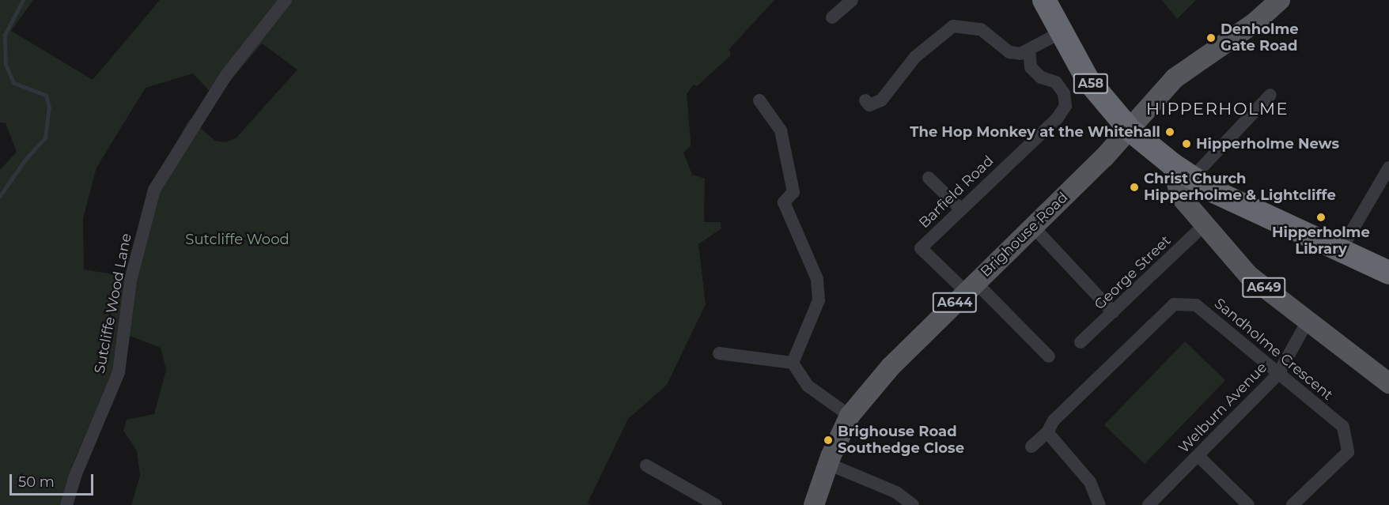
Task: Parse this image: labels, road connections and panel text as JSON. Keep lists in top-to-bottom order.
{
  "streets": {
    "highway": ["A58"],
    "main road": ["Brighouse Road", "A649", "A644"],
    "street": [
      "Barfield Road",
      "George Street",
      "Sutcliffe Wood Lane",
      "Sandholme Crescent",
      "Welburn Avenue"
    ]
  },
  "crossings": [
    ["A58", "Brighouse Road"],
    ["A58", "A649"],
    ["A58", "A644"],
    ["Barfield Road", "Brighouse Road"],
    ["Brighouse Road", "A644"],
    ["George Street", "A649"],
    ["A649", "Welburn Avenue"],
    ["Sandholme Crescent", "Welburn Avenue"]
  ],
  "districts": ["HIPPERHOLME"],
  "parks": ["Sutcliffe Wood"],
  "places": [
    "Denholme Gate Road",
    "The Hop Monkey at the Whitehall",
    "Hipperholme News",
    "Christ Church Hipperholme & Lightcliffe",
    "Hipperholme Library",
    "Brighouse Road Southedge Close"
  ],
  "scale_bar": "50 m"
}
